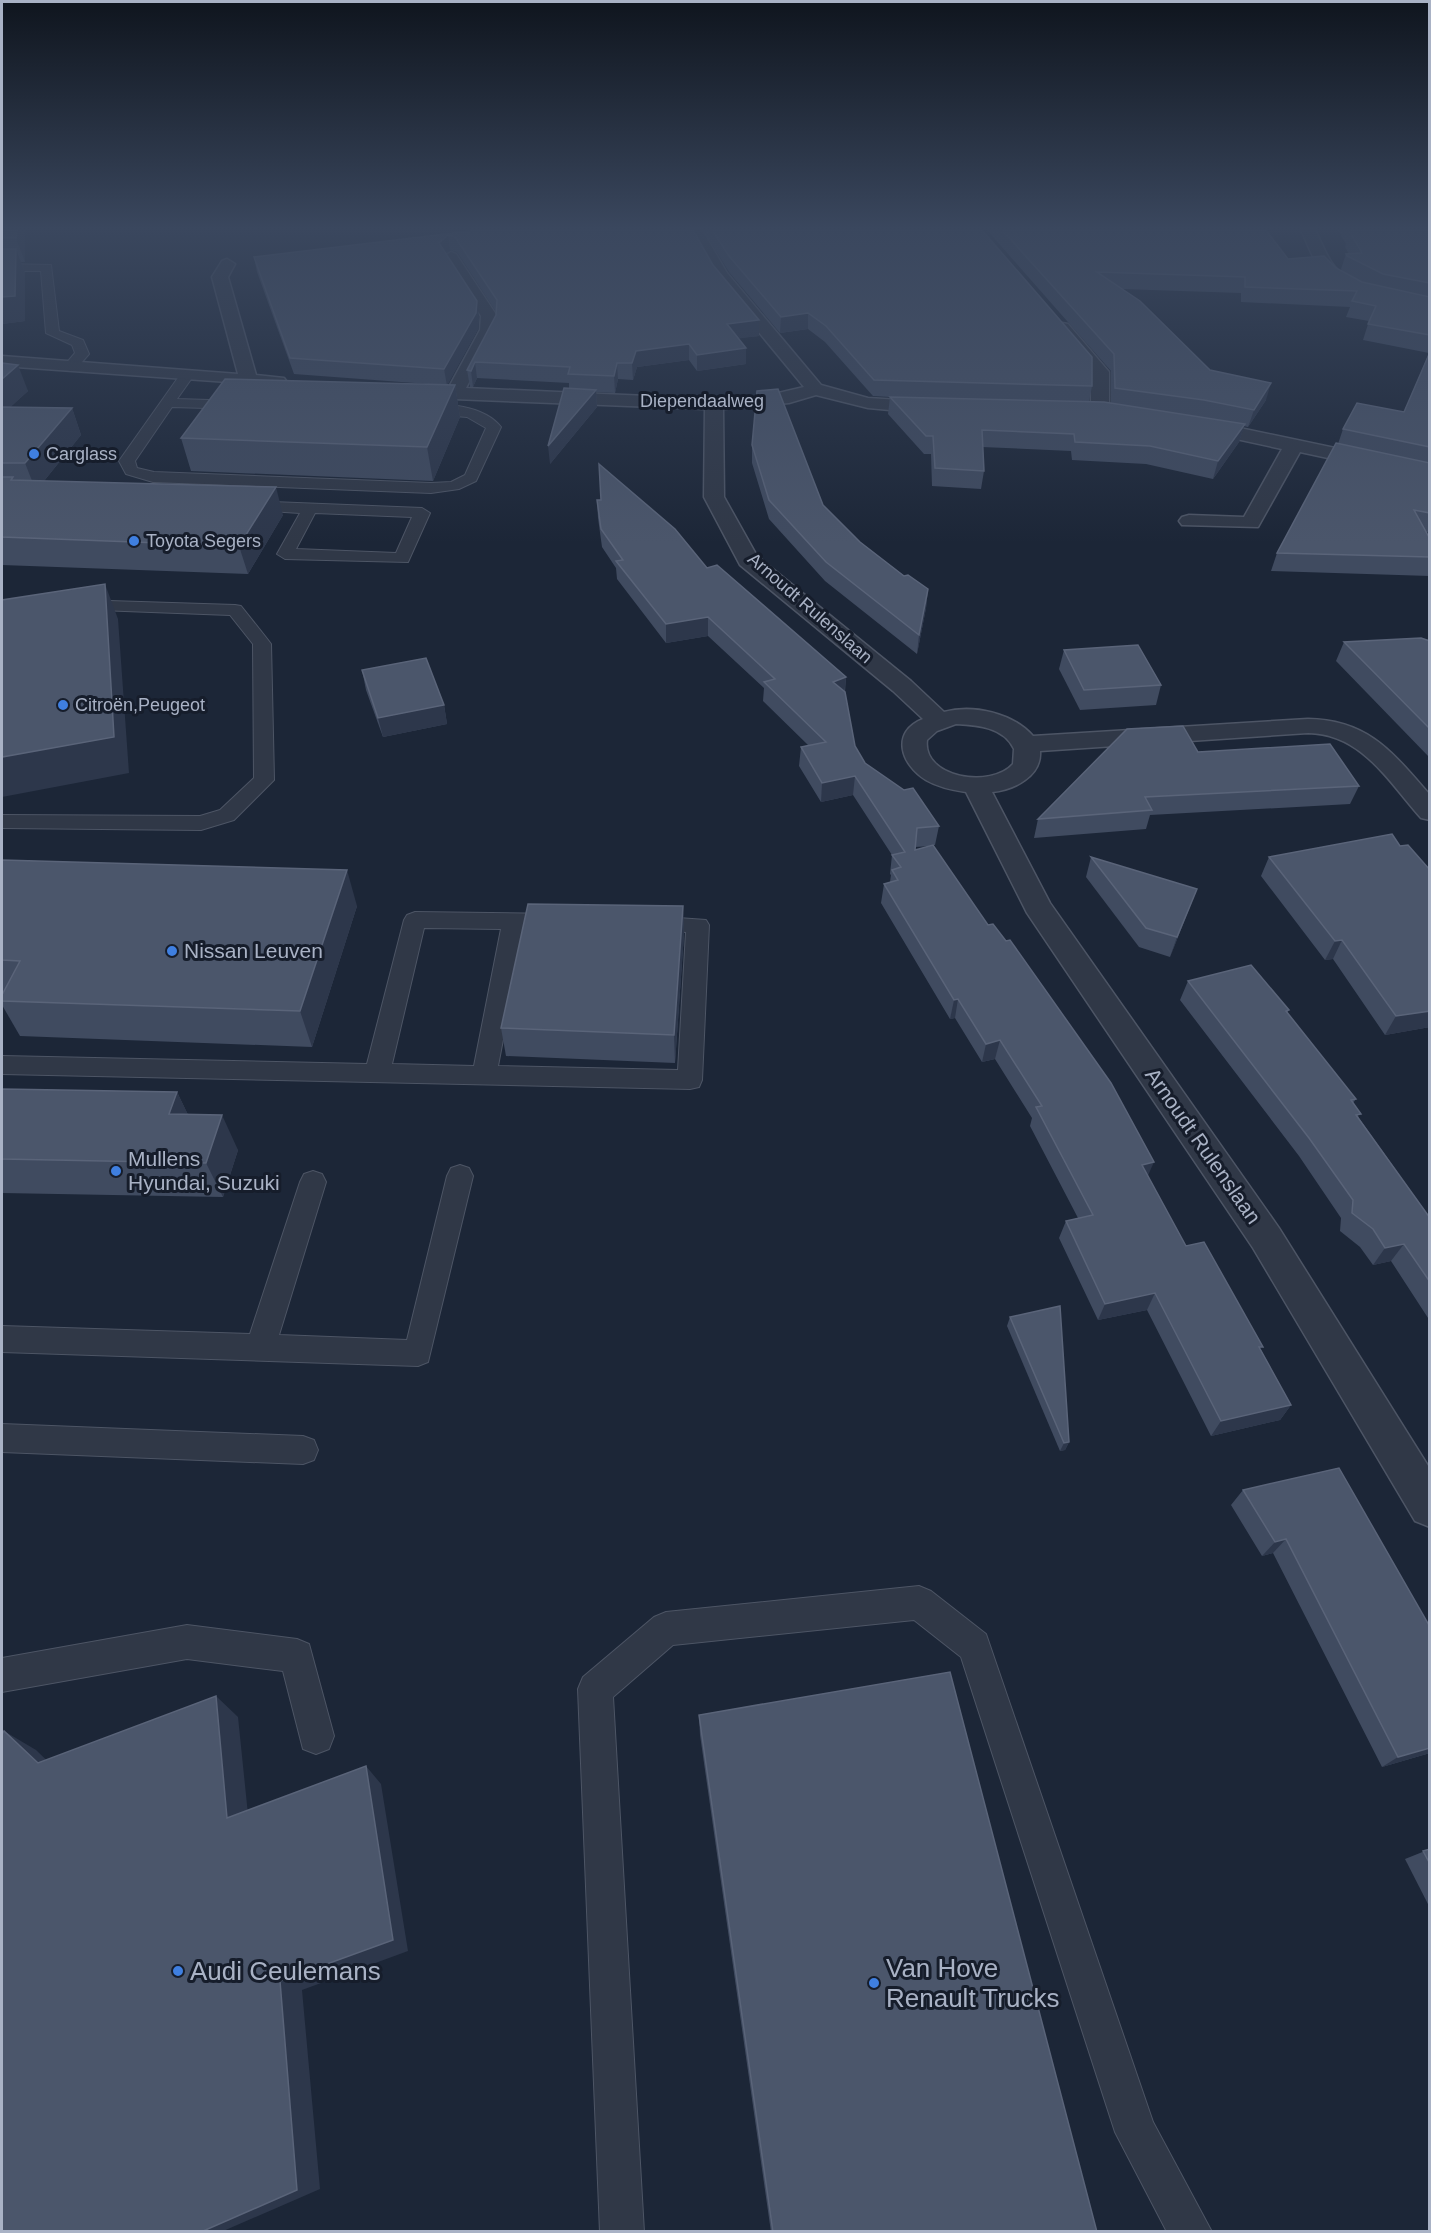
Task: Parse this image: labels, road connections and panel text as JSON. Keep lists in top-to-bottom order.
{
  "streets": {
    "street": ["Diependaalweg", "Arnoudt Rulenslaan"]
  },
  "crossings": [
    ["Diependaalweg", "Arnoudt Rulenslaan"]
  ],
  "places": [
    "Carglass",
    "Toyota Segers",
    "Citroën,Peugeot",
    "Nissan Leuven",
    "Mullens Hyundai, Suzuki",
    "Audi Ceulemans",
    "Van Hove Renault Trucks"
  ]
}
